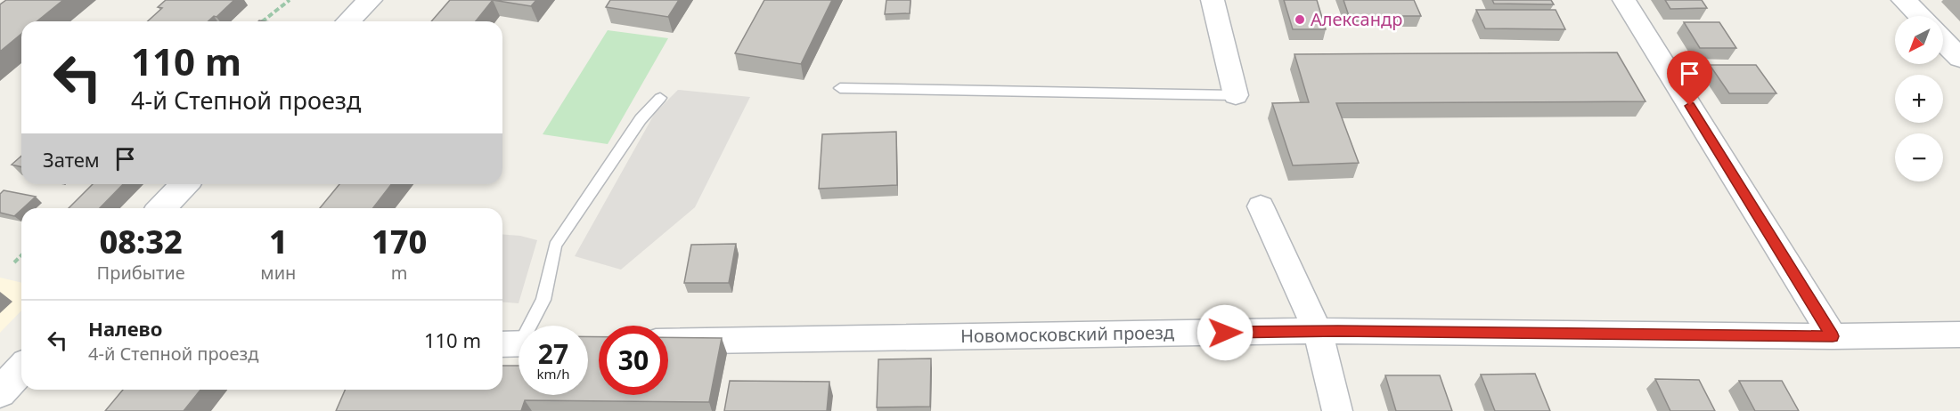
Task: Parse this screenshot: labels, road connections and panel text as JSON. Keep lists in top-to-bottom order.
{
  "streets": {
    "street": ["Новомосковский проезд"]
  },
  "places": ["Александр"],
  "north": "bottom left",
  "page": {
    "map_buttons": ["+", "−"],
    "turn": ["110 m", "4-й Степной проезд"],
    "then": "Затем",
    "eta": [
      "08:32",
      "Прибытие",
      "1",
      "мин",
      "170",
      "m"
    ],
    "list": [
      {
        "name": "Налево",
        "note": "4-й Степной проезд",
        "value": "110 m"
      }
    ],
    "speed": "27 km/h",
    "limit": "30"
  }
}
